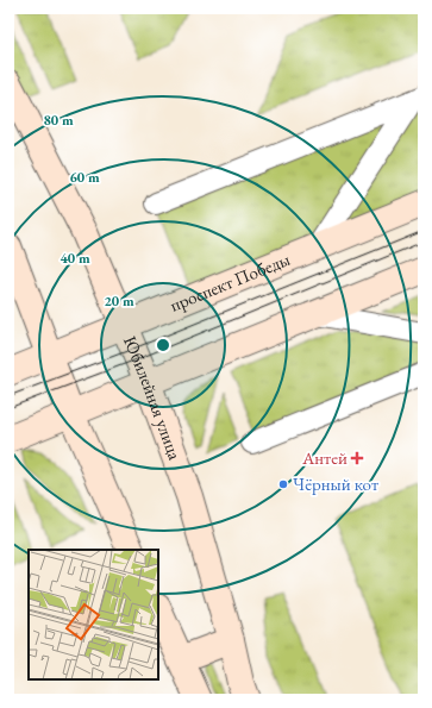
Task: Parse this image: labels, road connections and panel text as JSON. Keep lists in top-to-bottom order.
{
  "streets": {
    "street": ["проспект Победы", "Юбилейная улица"]
  },
  "crossings": [
    ["проспект Победы", "Юбилейная улица"]
  ],
  "places": {
    "health": ["Антей"],
    "other": ["Чёрный кот"]
  },
  "rings": [
    "80 m",
    "60 m",
    "40 m",
    "20 m"
  ]
}
